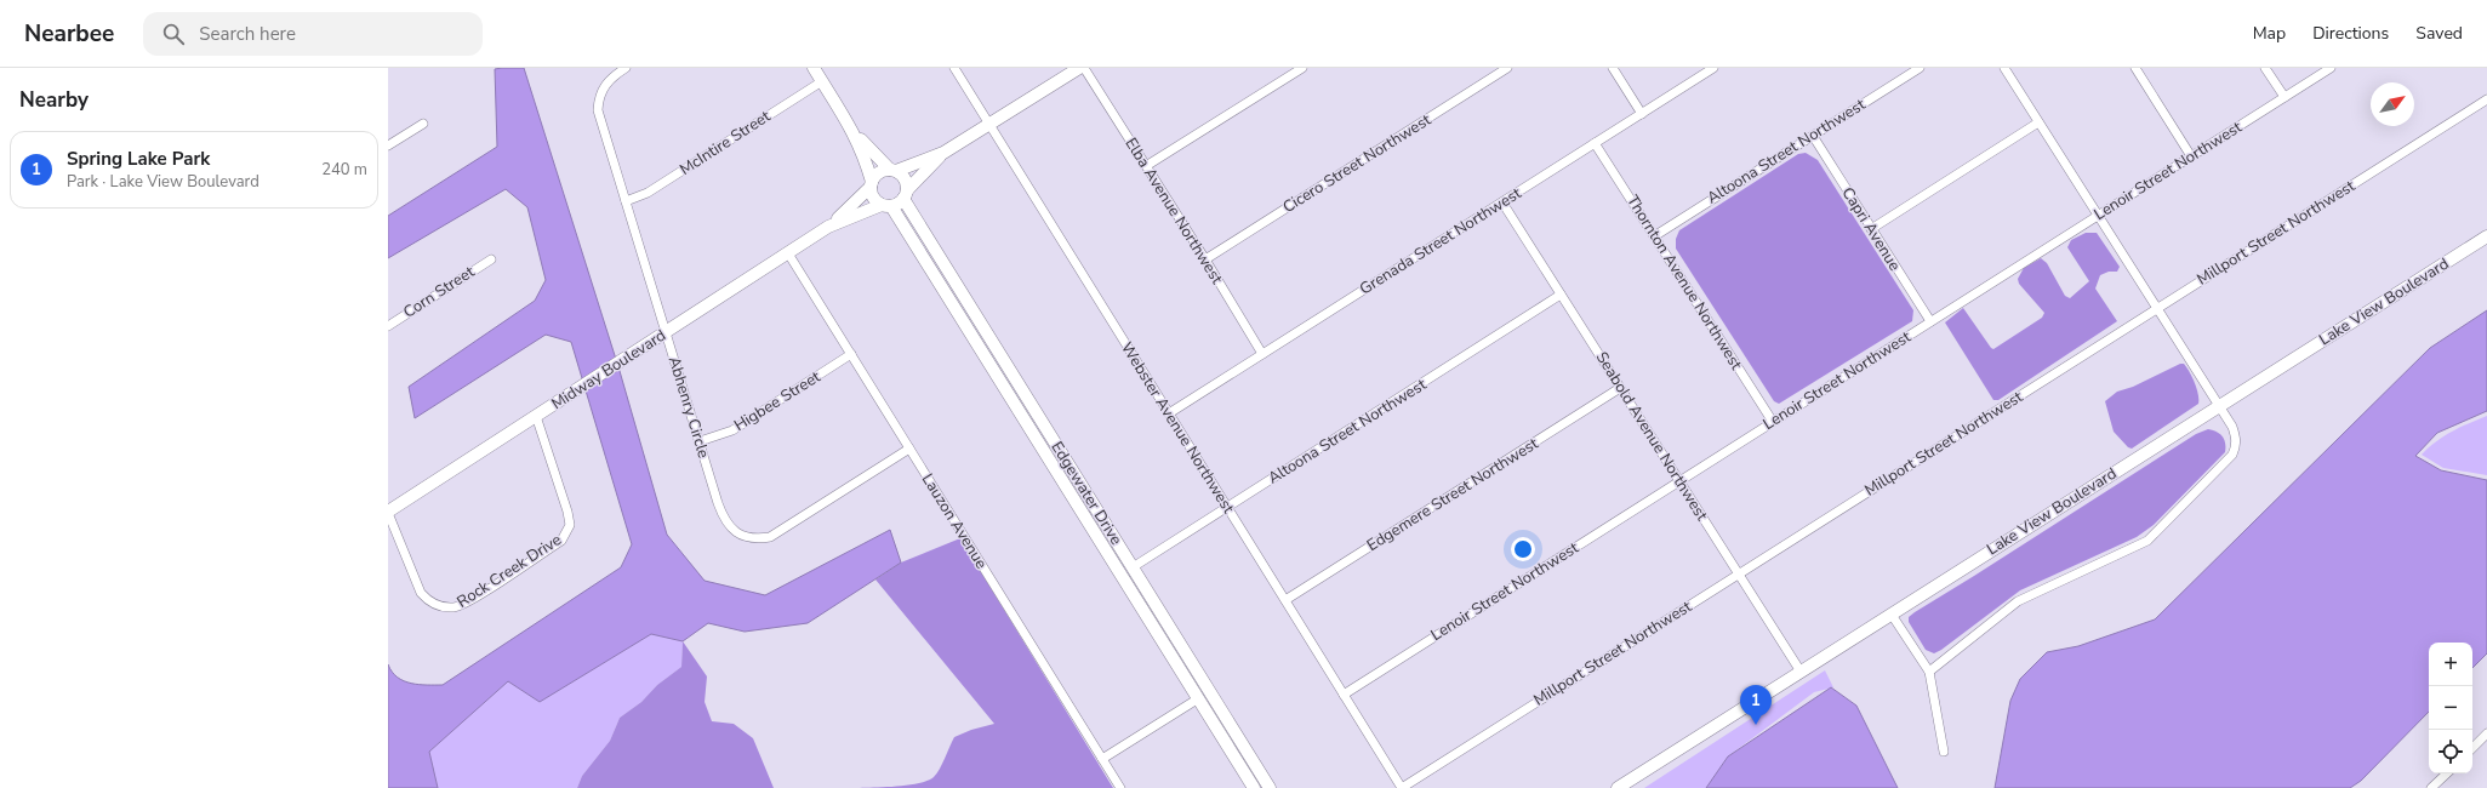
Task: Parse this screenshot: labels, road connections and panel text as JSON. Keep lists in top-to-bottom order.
{
  "streets": {
    "street": [
      "McIntire Street",
      "Altoona Street Northwest",
      "Cicero Street Northwest",
      "Lenoir Street Northwest",
      "Elba Avenue Northwest",
      "Capri Avenue",
      "Millport Street Northwest",
      "Grenada Street Northwest",
      "Thornton Avenue Northwest",
      "Corn Street",
      "Lake View Boulevard",
      "Midway Boulevard",
      "Higbee Street",
      "Abhenry Circle",
      "Webster Avenue Northwest",
      "Seabold Avenue Northwest",
      "Edgewater Drive",
      "Edgemere Street Northwest",
      "Lauzon Avenue",
      "Rock Creek Drive"
    ]
  },
  "crossings": [
    ["McIntire Street", "Abhenry Circle"],
    ["Altoona Street Northwest", "Capri Avenue"],
    ["Altoona Street Northwest", "Thornton Avenue Northwest"],
    ["Altoona Street Northwest", "Webster Avenue Northwest"],
    ["Altoona Street Northwest", "Seabold Avenue Northwest"],
    ["Altoona Street Northwest", "Edgewater Drive"],
    ["Cicero Street Northwest", "Elba Avenue Northwest"],
    ["Lenoir Street Northwest", "Capri Avenue"],
    ["Lenoir Street Northwest", "Thornton Avenue Northwest"],
    ["Lenoir Street Northwest", "Webster Avenue Northwest"],
    ["Lenoir Street Northwest", "Seabold Avenue Northwest"],
    ["Elba Avenue Northwest", "Grenada Street Northwest"],
    ["Millport Street Northwest", "Webster Avenue Northwest"],
    ["Millport Street Northwest", "Seabold Avenue Northwest"],
    ["Grenada Street Northwest", "Thornton Avenue Northwest"],
    ["Grenada Street Northwest", "Webster Avenue Northwest"],
    ["Grenada Street Northwest", "Seabold Avenue Northwest"],
    ["Lake View Boulevard", "Seabold Avenue Northwest"],
    ["Midway Boulevard", "Abhenry Circle"],
    ["Midway Boulevard", "Edgewater Drive"],
    ["Midway Boulevard", "Lauzon Avenue"],
    ["Midway Boulevard", "Rock Creek Drive"],
    ["Higbee Street", "Abhenry Circle"],
    ["Higbee Street", "Lauzon Avenue"],
    ["Abhenry Circle", "Lauzon Avenue"],
    ["Webster Avenue Northwest", "Edgemere Street Northwest"],
    ["Seabold Avenue Northwest", "Edgemere Street Northwest"]
  ],
  "north": "top right",
  "page": {
    "header": "Nearbee",
    "search": "Search here",
    "nav": ["Map", "Directions", "Saved"],
    "heading": "Nearby",
    "list": [
      {
        "mark": "1",
        "name": "Spring Lake Park",
        "note": "Park · Lake View Boulevard",
        "value": "240 m"
      }
    ],
    "map_buttons": ["+", "−"],
    "pins": "1"
  }
}
